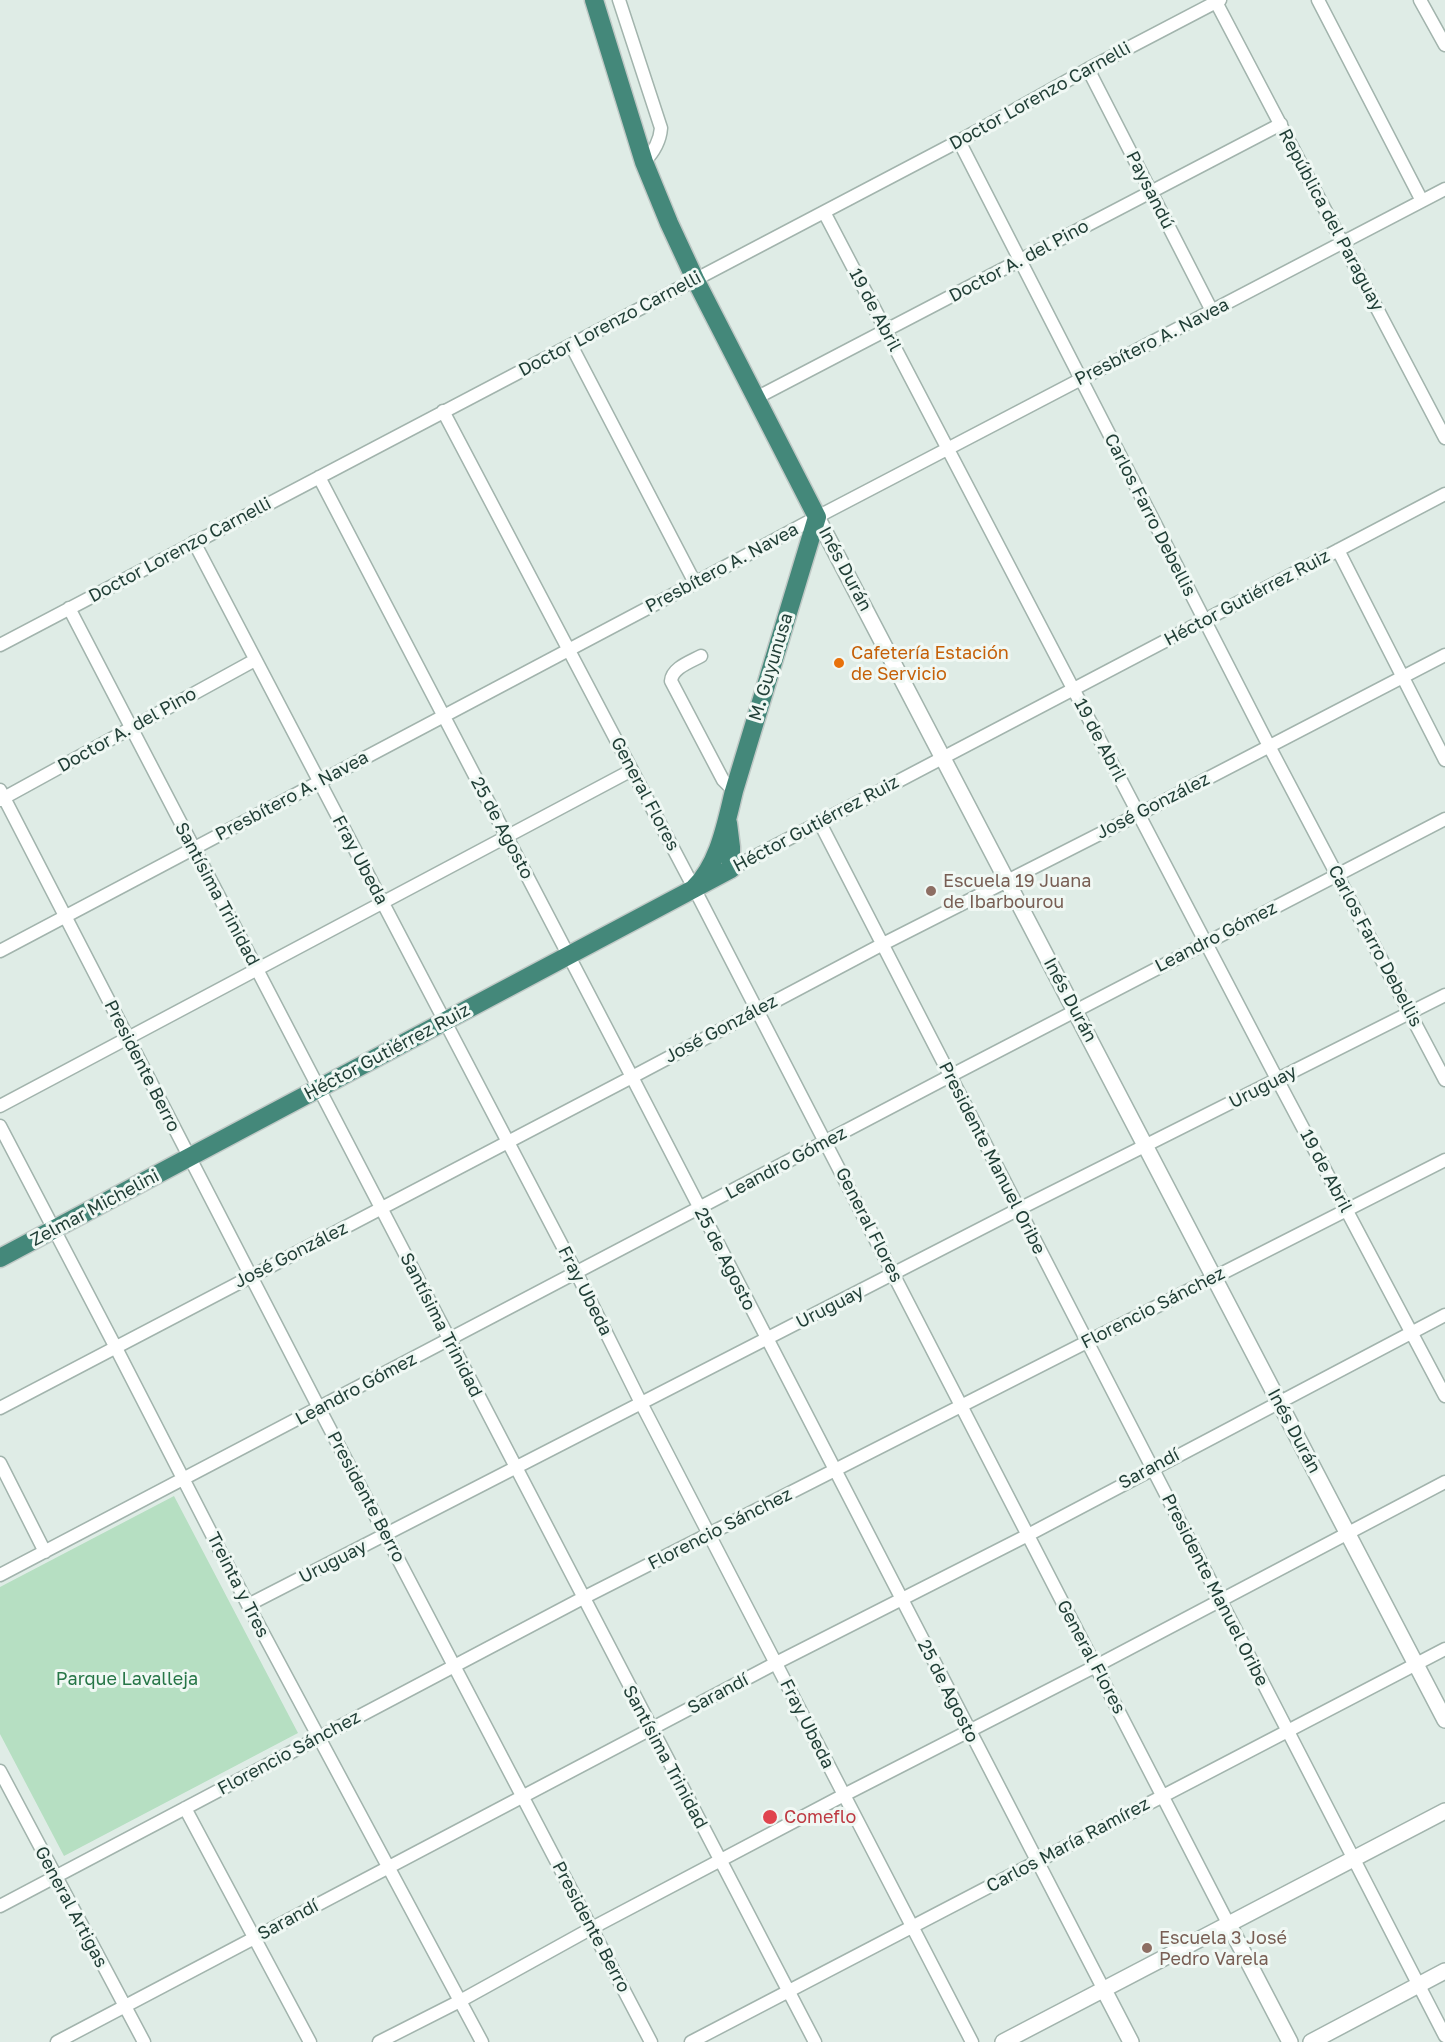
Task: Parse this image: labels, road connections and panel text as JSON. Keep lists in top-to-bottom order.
{
  "streets": {
    "highway": [
      "Inés Durán",
      "Héctor Gutiérrez Ruiz",
      "M. Guyunusa",
      "Zelmar Michelini"
    ],
    "street": [
      "Doctor Lorenzo Carnelli",
      "Paysandú",
      "República del Paraguay",
      "Doctor A. del Pino",
      "19 de Abril",
      "Presbítero A. Navea",
      "Carlos Farro Debellis",
      "General Flores",
      "José González",
      "25 de Agosto",
      "Fray Ubeda",
      "Santísima Trinidad",
      "Leandro Gómez",
      "Presidente Berro",
      "Uruguay",
      "Presidente Manuel Oribe",
      "Florencio Sánchez",
      "Sarandí",
      "Treinta y Tres",
      "Carlos María Ramírez",
      "General Artigas"
    ]
  },
  "crossings": [
    ["Doctor Lorenzo Carnelli", "Paysandú"],
    ["Doctor Lorenzo Carnelli", "República del Paraguay"],
    ["Doctor Lorenzo Carnelli", "19 de Abril"],
    ["Doctor Lorenzo Carnelli", "Carlos Farro Debellis"],
    ["Doctor Lorenzo Carnelli", "Inés Durán"],
    ["Doctor Lorenzo Carnelli", "General Flores"],
    ["Doctor Lorenzo Carnelli", "25 de Agosto"],
    ["Doctor Lorenzo Carnelli", "Fray Ubeda"],
    ["Doctor Lorenzo Carnelli", "Santísima Trinidad"],
    ["Paysandú", "Doctor A. del Pino"],
    ["Paysandú", "Presbítero A. Navea"],
    ["República del Paraguay", "Doctor A. del Pino"],
    ["República del Paraguay", "Presbítero A. Navea"],
    ["Doctor A. del Pino", "19 de Abril"],
    ["Doctor A. del Pino", "Carlos Farro Debellis"],
    ["Doctor A. del Pino", "Inés Durán"],
    ["Doctor A. del Pino", "Fray Ubeda"],
    ["Doctor A. del Pino", "Santísima Trinidad"],
    ["Doctor A. del Pino", "Presidente Berro"],
    ["19 de Abril", "Presbítero A. Navea"],
    ["19 de Abril", "Héctor Gutiérrez Ruiz"],
    ["19 de Abril", "José González"],
    ["19 de Abril", "Leandro Gómez"],
    ["19 de Abril", "Uruguay"],
    ["19 de Abril", "Florencio Sánchez"],
    ["19 de Abril", "Sarandí"],
    ["Presbítero A. Navea", "Carlos Farro Debellis"],
    ["Presbítero A. Navea", "Inés Durán"],
    ["Presbítero A. Navea", "M. Guyunusa"],
    ["Presbítero A. Navea", "General Flores"],
    ["Presbítero A. Navea", "25 de Agosto"],
    ["Presbítero A. Navea", "Fray Ubeda"],
    ["Presbítero A. Navea", "Santísima Trinidad"],
    ["Presbítero A. Navea", "Presidente Berro"],
    ["Carlos Farro Debellis", "Héctor Gutiérrez Ruiz"],
    ["Carlos Farro Debellis", "José González"],
    ["Carlos Farro Debellis", "Leandro Gómez"],
    ["Carlos Farro Debellis", "Uruguay"],
    ["Inés Durán", "Héctor Gutiérrez Ruiz"],
    ["Inés Durán", "M. Guyunusa"],
    ["Inés Durán", "José González"],
    ["Inés Durán", "Leandro Gómez"],
    ["Inés Durán", "Uruguay"],
    ["Inés Durán", "Florencio Sánchez"],
    ["Inés Durán", "Sarandí"],
    ["Inés Durán", "Carlos María Ramírez"],
    ["Héctor Gutiérrez Ruiz", "M. Guyunusa"],
    ["Héctor Gutiérrez Ruiz", "General Flores"],
    ["Héctor Gutiérrez Ruiz", "25 de Agosto"],
    ["Héctor Gutiérrez Ruiz", "Fray Ubeda"],
    ["Héctor Gutiérrez Ruiz", "Santísima Trinidad"],
    ["Héctor Gutiérrez Ruiz", "Presidente Berro"],
    ["Héctor Gutiérrez Ruiz", "Presidente Manuel Oribe"],
    ["Héctor Gutiérrez Ruiz", "Zelmar Michelini"],
    ["M. Guyunusa", "General Flores"],
    ["General Flores", "José González"],
    ["General Flores", "Leandro Gómez"],
    ["General Flores", "Uruguay"],
    ["General Flores", "Florencio Sánchez"],
    ["General Flores", "Sarandí"],
    ["General Flores", "Carlos María Ramírez"],
    ["José González", "25 de Agosto"],
    ["José González", "Fray Ubeda"],
    ["José González", "Santísima Trinidad"],
    ["José González", "Presidente Berro"],
    ["José González", "Presidente Manuel Oribe"],
    ["José González", "Treinta y Tres"],
    ["25 de Agosto", "Leandro Gómez"],
    ["25 de Agosto", "Uruguay"],
    ["25 de Agosto", "Florencio Sánchez"],
    ["25 de Agosto", "Sarandí"],
    ["25 de Agosto", "Carlos María Ramírez"],
    ["Fray Ubeda", "Leandro Gómez"],
    ["Fray Ubeda", "Uruguay"],
    ["Fray Ubeda", "Florencio Sánchez"],
    ["Fray Ubeda", "Sarandí"],
    ["Fray Ubeda", "Carlos María Ramírez"],
    ["Santísima Trinidad", "Leandro Gómez"],
    ["Santísima Trinidad", "Uruguay"],
    ["Santísima Trinidad", "Florencio Sánchez"],
    ["Santísima Trinidad", "Sarandí"],
    ["Santísima Trinidad", "Carlos María Ramírez"],
    ["Leandro Gómez", "Presidente Berro"],
    ["Leandro Gómez", "Presidente Manuel Oribe"],
    ["Leandro Gómez", "Treinta y Tres"],
    ["Presidente Berro", "Uruguay"],
    ["Presidente Berro", "Zelmar Michelini"],
    ["Presidente Berro", "Florencio Sánchez"],
    ["Presidente Berro", "Sarandí"],
    ["Uruguay", "Presidente Manuel Oribe"],
    ["Uruguay", "Treinta y Tres"],
    ["Presidente Manuel Oribe", "Florencio Sánchez"],
    ["Presidente Manuel Oribe", "Sarandí"],
    ["Presidente Manuel Oribe", "Carlos María Ramírez"],
    ["Zelmar Michelini", "Treinta y Tres"],
    ["Florencio Sánchez", "Treinta y Tres"],
    ["Florencio Sánchez", "General Artigas"],
    ["Sarandí", "Treinta y Tres"],
    ["Sarandí", "General Artigas"]
  ],
  "parks": ["Parque Lavalleja"],
  "places": [
    "Cafetería Estación de Servicio",
    "Escuela 19 Juana de Ibarbourou",
    "Comeflo",
    "Escuela 3 José Pedro Varela"
  ]
}
